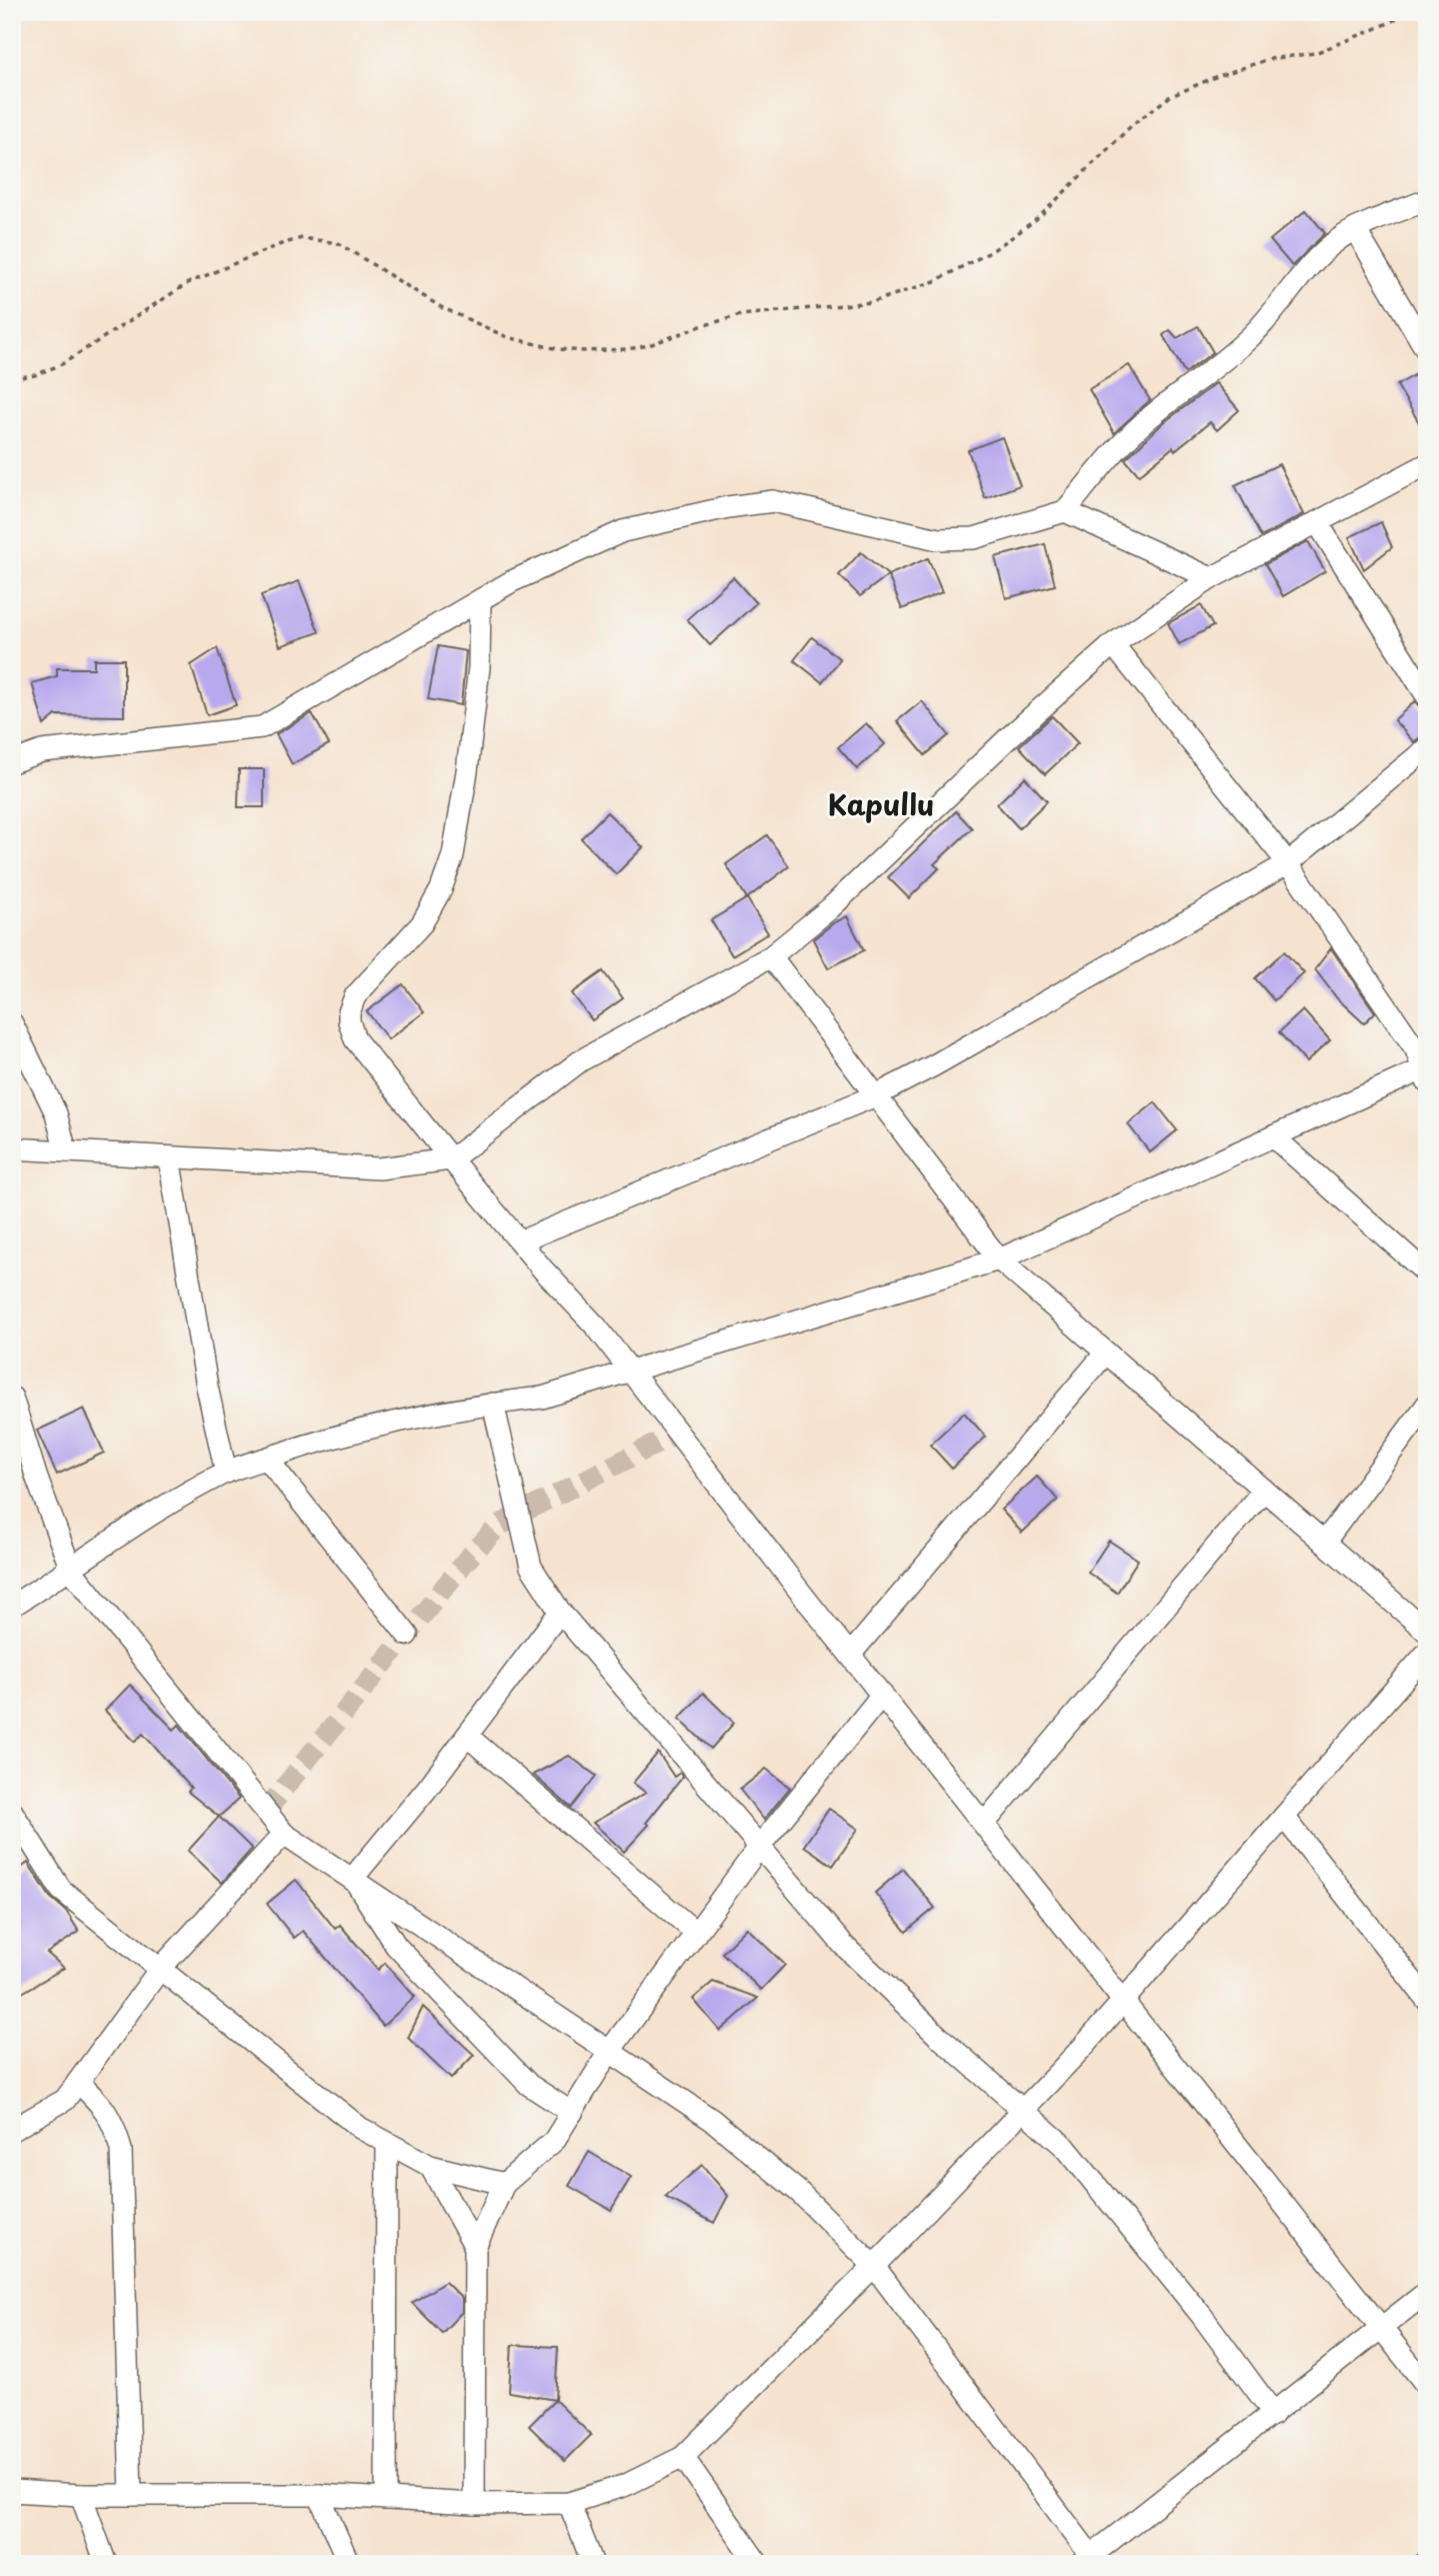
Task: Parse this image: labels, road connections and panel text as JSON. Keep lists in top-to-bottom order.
{
  "districts": ["Kapullu"]
}
